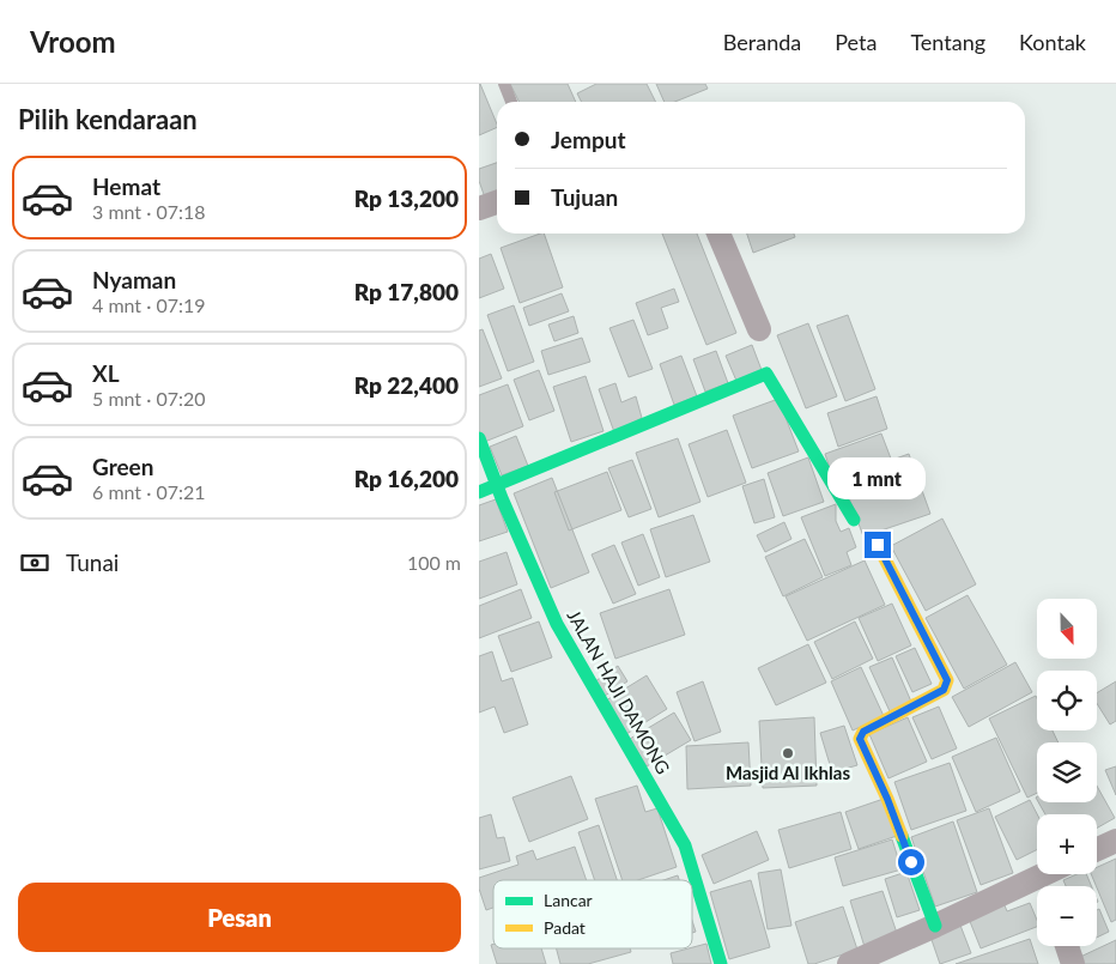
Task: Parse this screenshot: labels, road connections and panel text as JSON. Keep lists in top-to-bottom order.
{
  "streets": {
    "street": ["JALAN HAJI DAMONG"]
  },
  "places": ["Masjid Al Ikhlas"],
  "legend": ["Lancar", "Padat"],
  "north": "bottom",
  "page": {
    "header": "Vroom",
    "nav": [
      "Beranda",
      "Peta",
      "Tentang",
      "Kontak"
    ],
    "heading": "Pilih kendaraan",
    "banner": ["Jemput", "Tujuan"],
    "list": [
      {
        "name": "Hemat",
        "note": "3 mnt · 07:18",
        "value": "Rp 13,200"
      },
      {
        "name": "Nyaman",
        "note": "4 mnt · 07:19",
        "value": "Rp 17,800"
      },
      {
        "name": "XL",
        "note": "5 mnt · 07:20",
        "value": "Rp 22,400"
      },
      {
        "name": "Green",
        "note": "6 mnt · 07:21",
        "value": "Rp 16,200"
      }
    ],
    "bubble": "1 mnt",
    "pay": ["Tunai", "100 m"],
    "map_buttons": ["+", "−"],
    "buttons": "Pesan"
  }
}
